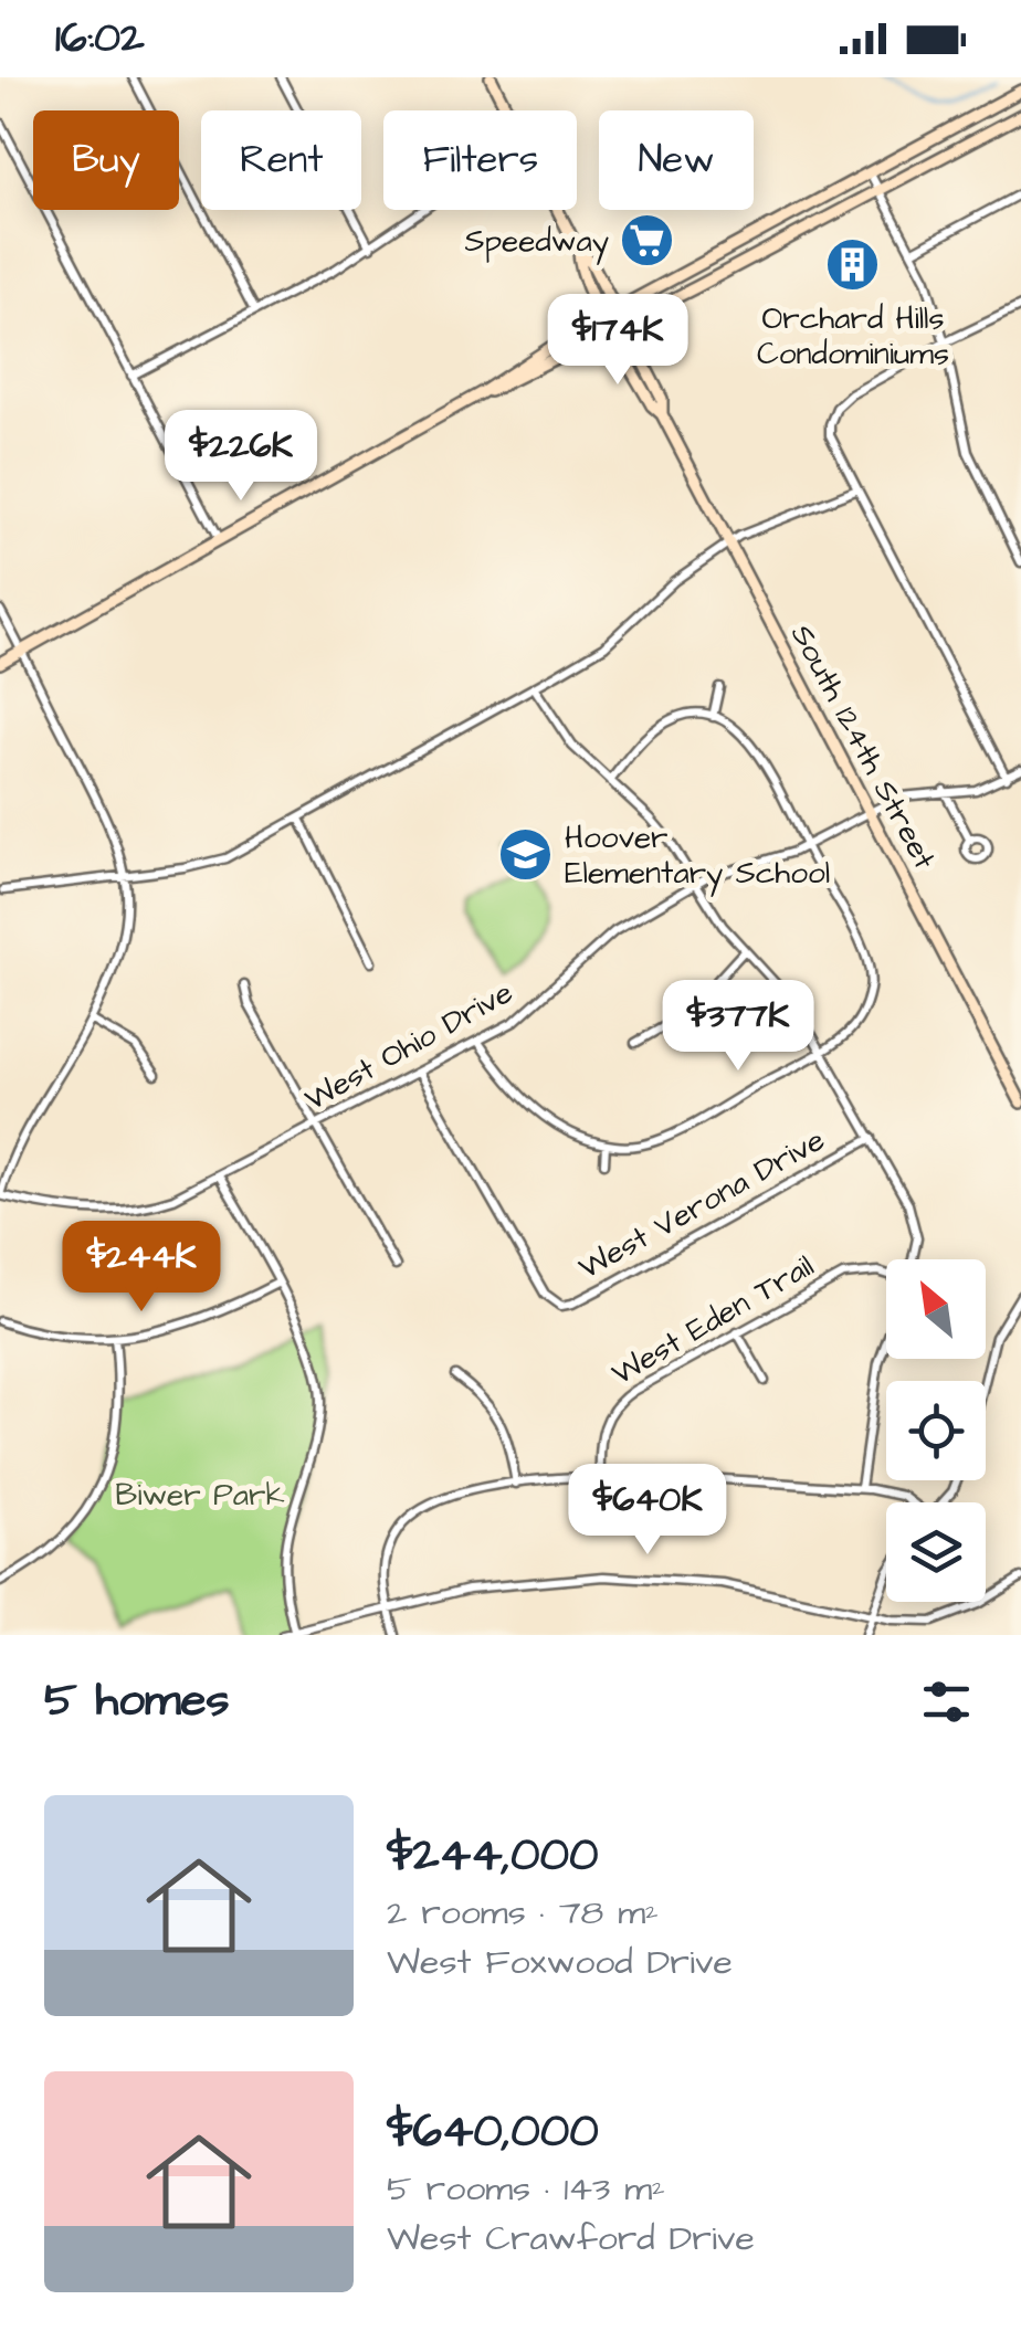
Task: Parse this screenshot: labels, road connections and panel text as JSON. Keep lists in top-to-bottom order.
{
  "streets": {
    "main road": ["South 124th Street"],
    "street": ["West Ohio Drive", "West Verona Drive", "West Eden Trail"]
  },
  "crossings": [
    ["South 124th Street", "West Ohio Drive"],
    ["West Ohio Drive", "West Verona Drive"]
  ],
  "parks": ["Biwer Park"],
  "places": {
    "supermarket": ["Speedway"],
    "building": ["Orchard Hills Condominiums"],
    "school or university": ["Hoover Elementary School"]
  },
  "north": "top left",
  "page": {
    "status": "16:02",
    "chip": [
      "Buy",
      "Rent",
      "Filters",
      "New"
    ],
    "price": [
      "$174K",
      "$226K",
      "$377K",
      "$244K",
      "$640K"
    ],
    "heading": "5 homes",
    "list": [
      {
        "name": "$244,000",
        "note": "2 rooms · 78 m² · West Foxwood Drive"
      },
      {
        "name": "$640,000",
        "note": "5 rooms · 143 m² · West Crawford Drive"
      }
    ]
  }
}
